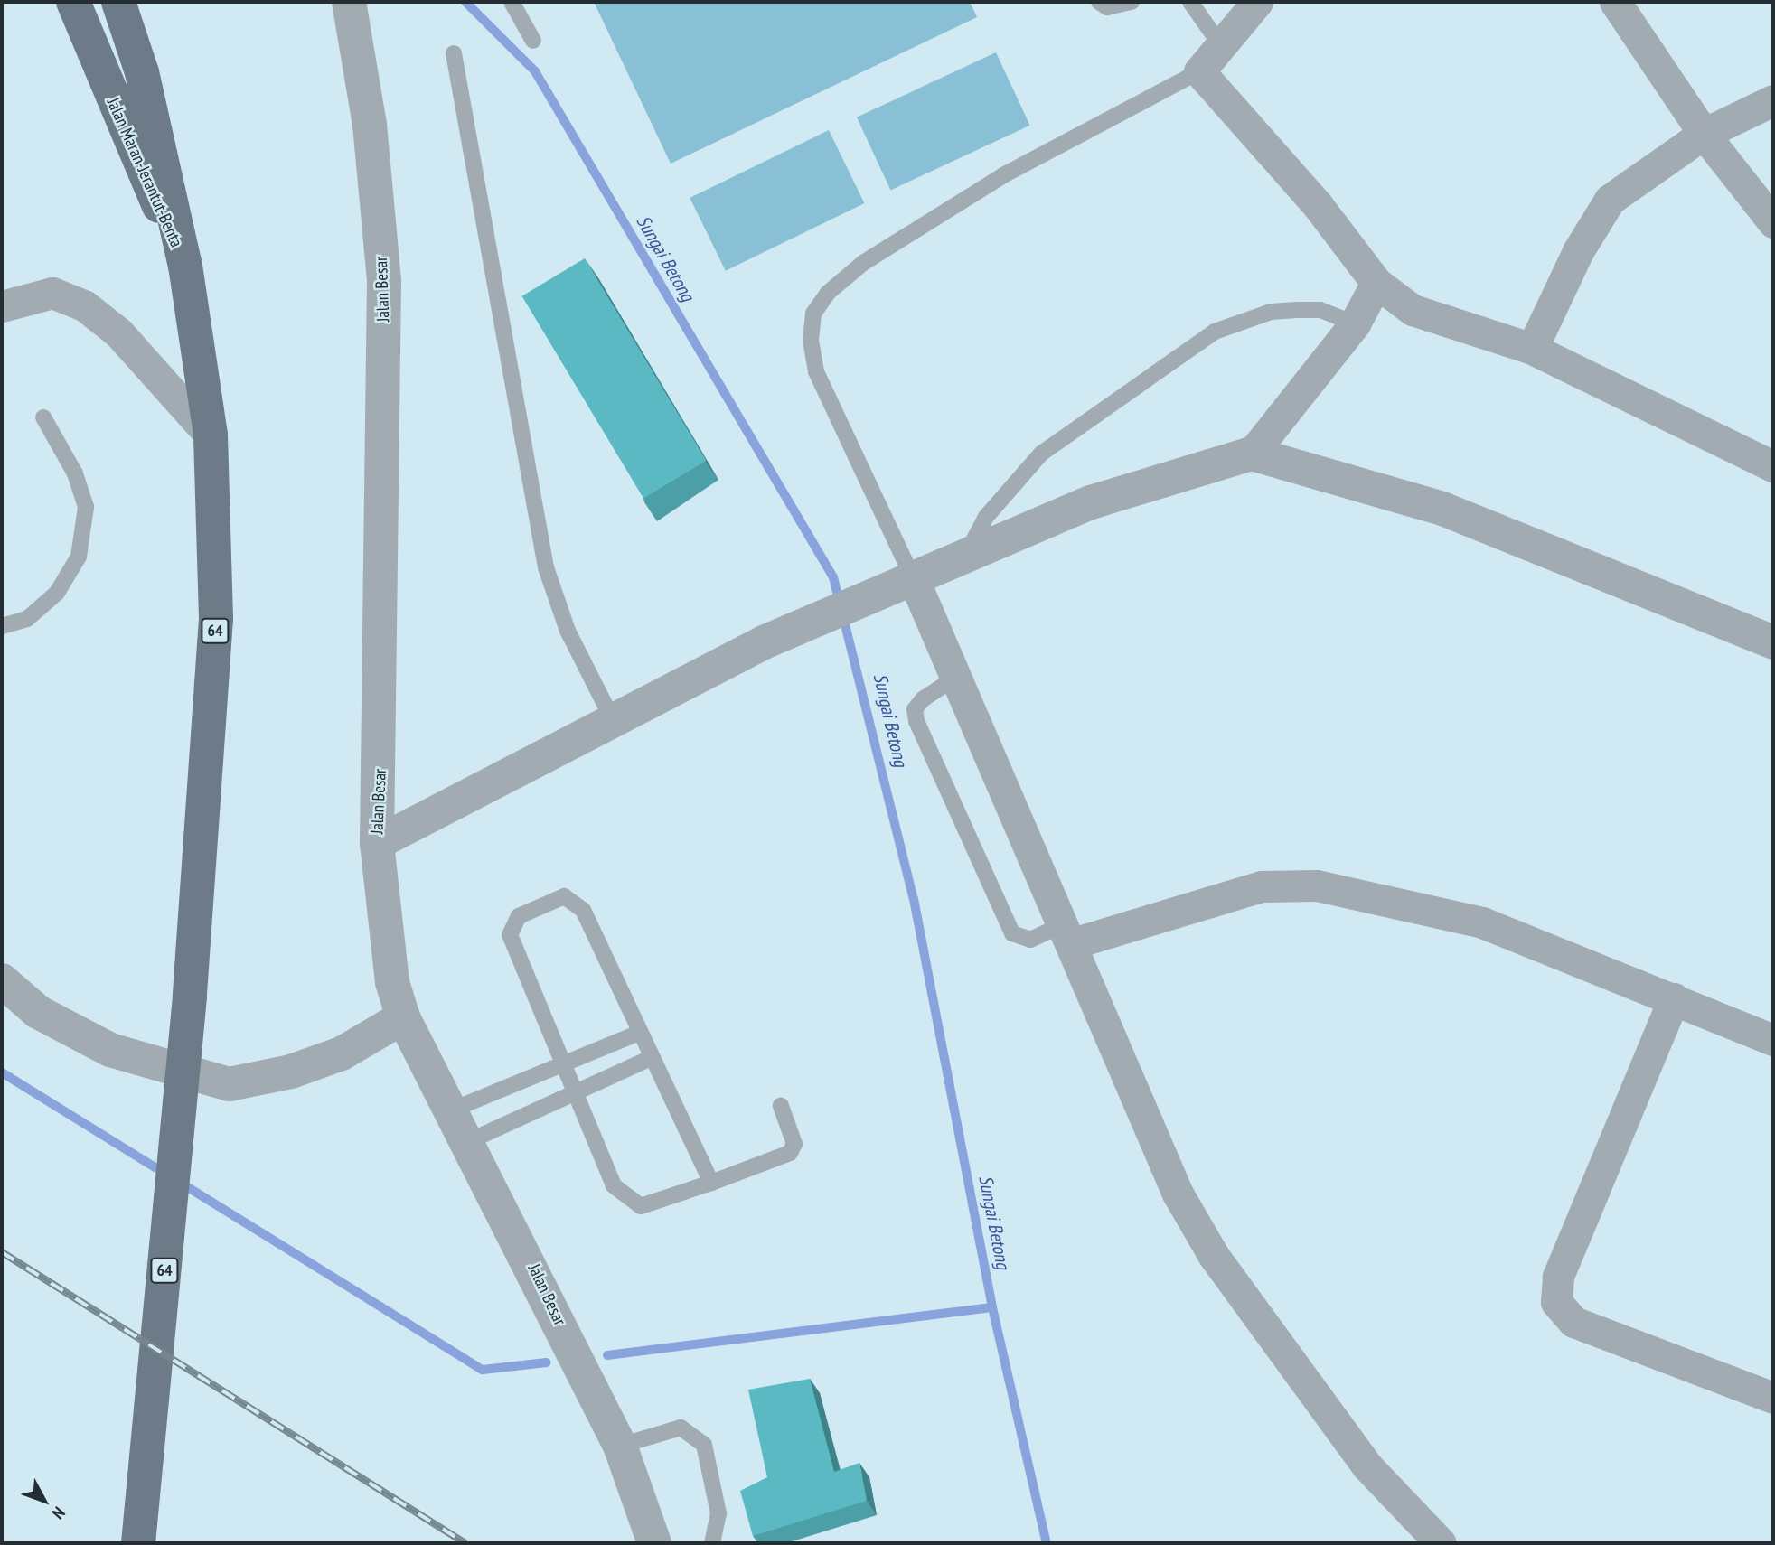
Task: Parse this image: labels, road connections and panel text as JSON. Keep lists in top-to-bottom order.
{
  "streets": {
    "main road": ["Jalan Maran-Jerantut-Benta", "64"],
    "street": ["Jalan Besar"]
  },
  "crossings": [
    ["Jalan Maran-Jerantut-Benta", "64"]
  ],
  "water": ["Sungai Betong"],
  "north": "bottom right"
}
